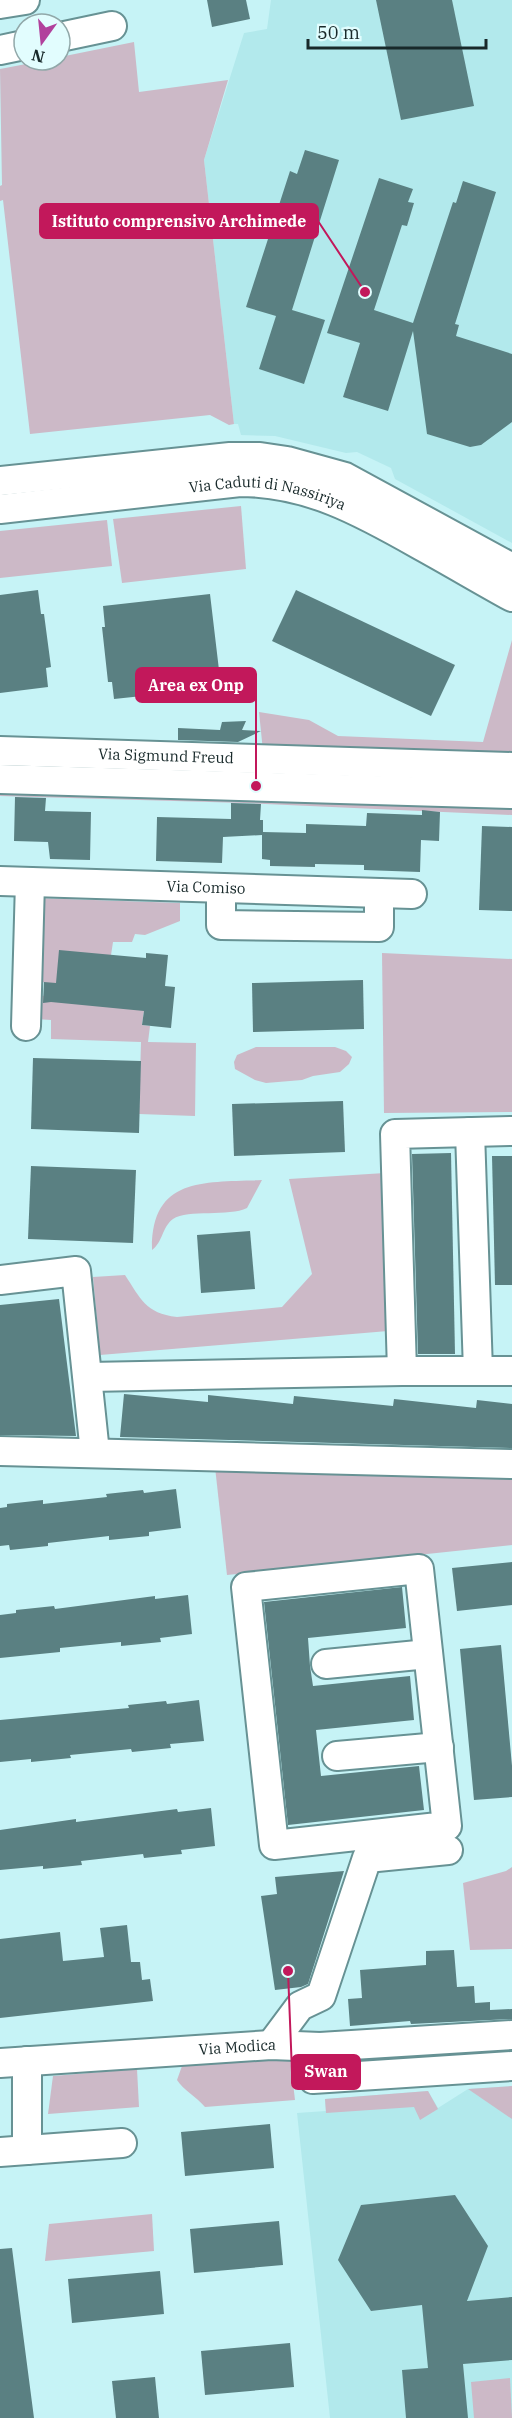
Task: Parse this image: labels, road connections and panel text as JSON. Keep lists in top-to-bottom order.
{
  "streets": {
    "street": [
      "Via Caduti di Nassiriya",
      "Via Sigmund Freud",
      "Via Comiso",
      "Via Modica"
    ]
  },
  "places": ["Istituto comprensivo Archimede", "Area ex Onp", "Swan"],
  "scale_bar": "50 m",
  "north": "bottom"
}
